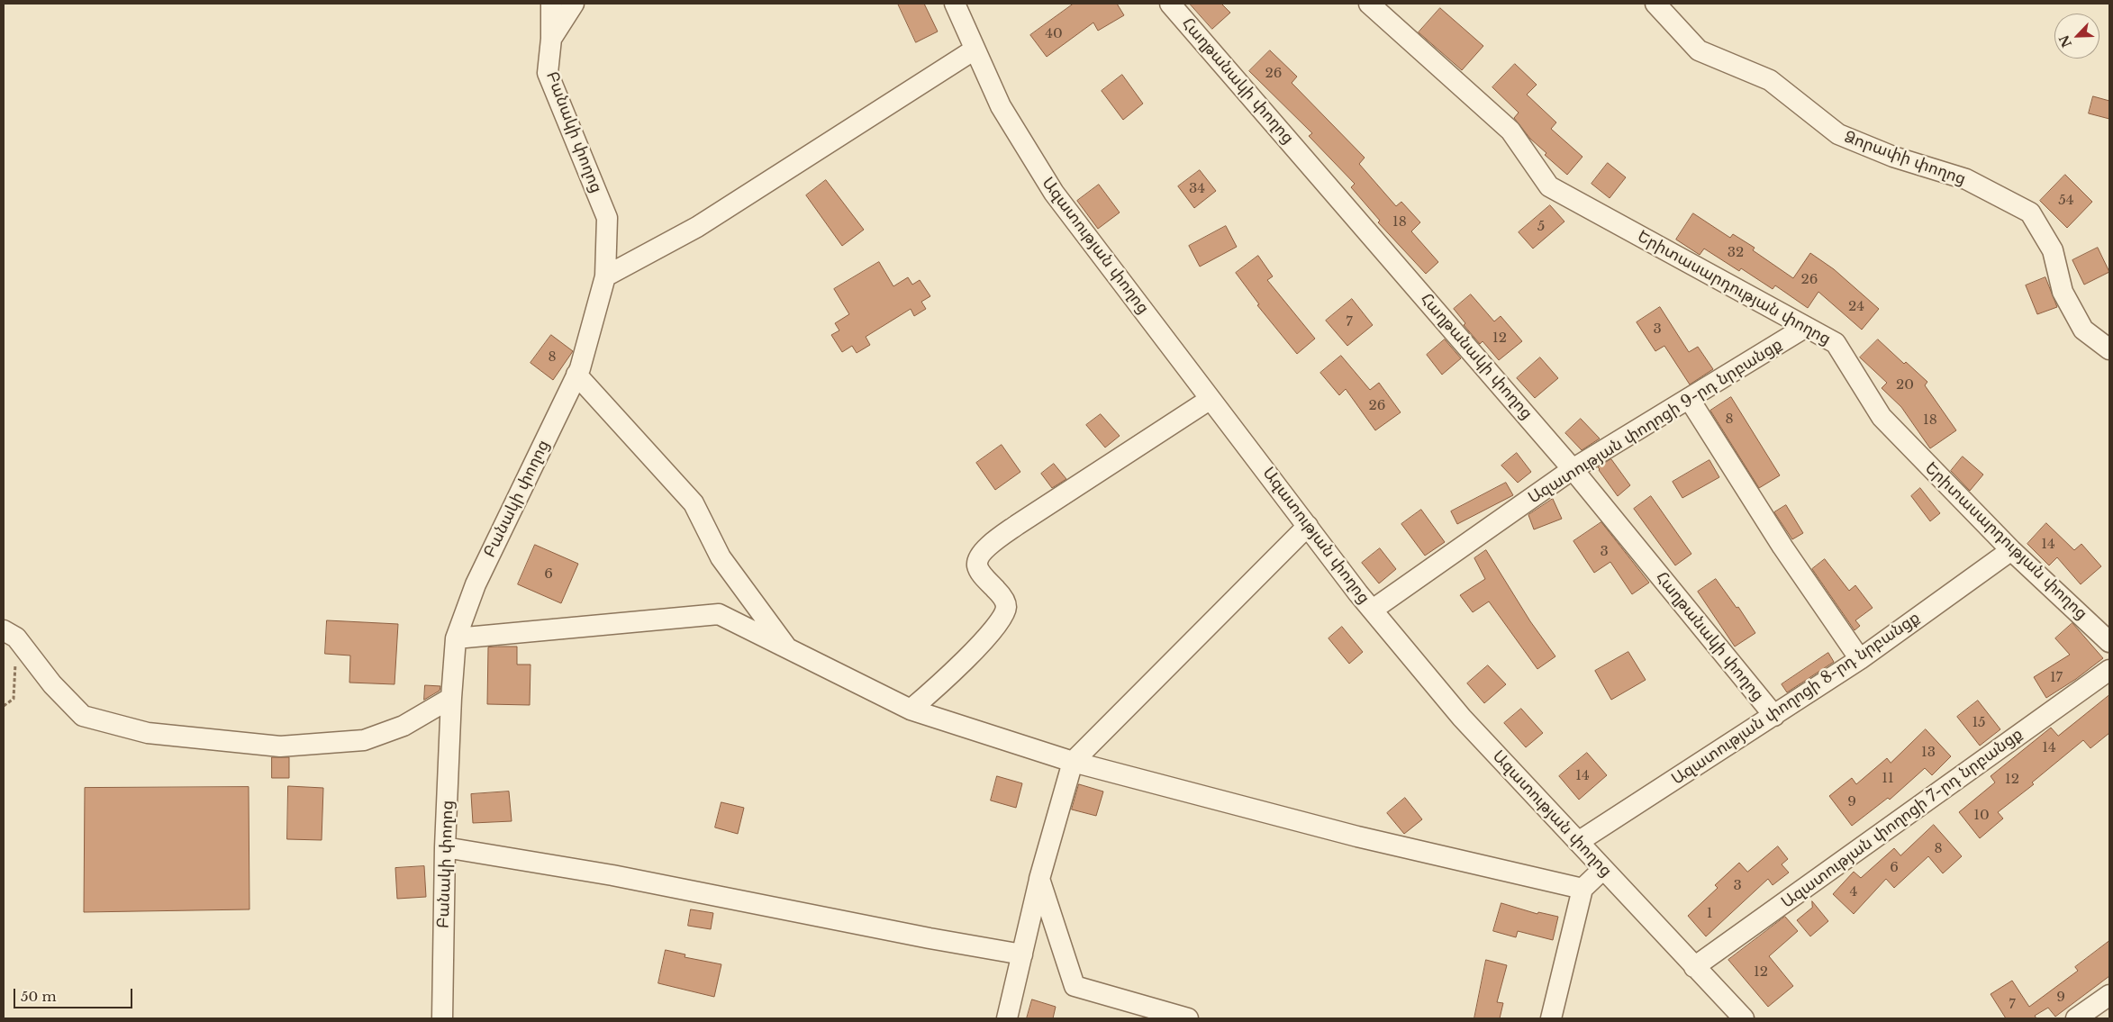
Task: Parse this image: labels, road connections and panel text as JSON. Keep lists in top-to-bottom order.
{
  "streets": {
    "street": [
      "Հաղթանակի փողոց",
      "Բանակի փողոց",
      "Ձորափի փողոց",
      "Ազատության փողոց",
      "Երիտասարդության փողոց",
      "Ազատության փողոցի 9-րդ նրբանցք",
      "Ազատության փողոցի 8-րդ նրբանցք",
      "Ազատության փողոցի 7-րդ նրբանցք"
    ]
  },
  "crossings": [
    ["Հաղթանակի փողոց", "Ազատության փողոցի 9-րդ նրբանցք"],
    ["Հաղթանակի փողոց", "Ազատության փողոցի 8-րդ նրբանցք"],
    ["Ազատության փողոց", "Ազատության փողոցի 9-րդ նրբանցք"],
    ["Ազատության փողոց", "Ազատության փողոցի 8-րդ նրբանցք"],
    ["Ազատության փողոց", "Ազատության փողոցի 7-րդ նրբանցք"],
    ["Երիտասարդության փողոց", "Ազատության փողոցի 9-րդ նրբանցք"],
    ["Երիտասարդության փողոց", "Ազատության փողոցի 8-րդ նրբանցք"]
  ],
  "house_numbers": [
    "40",
    "26",
    "34",
    "54",
    "18",
    "5",
    "32",
    "26",
    "24",
    "7",
    "3",
    "12",
    "8",
    "20",
    "26",
    "8",
    "18",
    "14",
    "3",
    "6",
    "17",
    "15",
    "14",
    "13",
    "14",
    "11",
    "12",
    "9",
    "10",
    "8",
    "6",
    "3",
    "4",
    "1",
    "12",
    "9",
    "7"
  ],
  "scale_bar": "50 m",
  "north": "bottom left"
}
